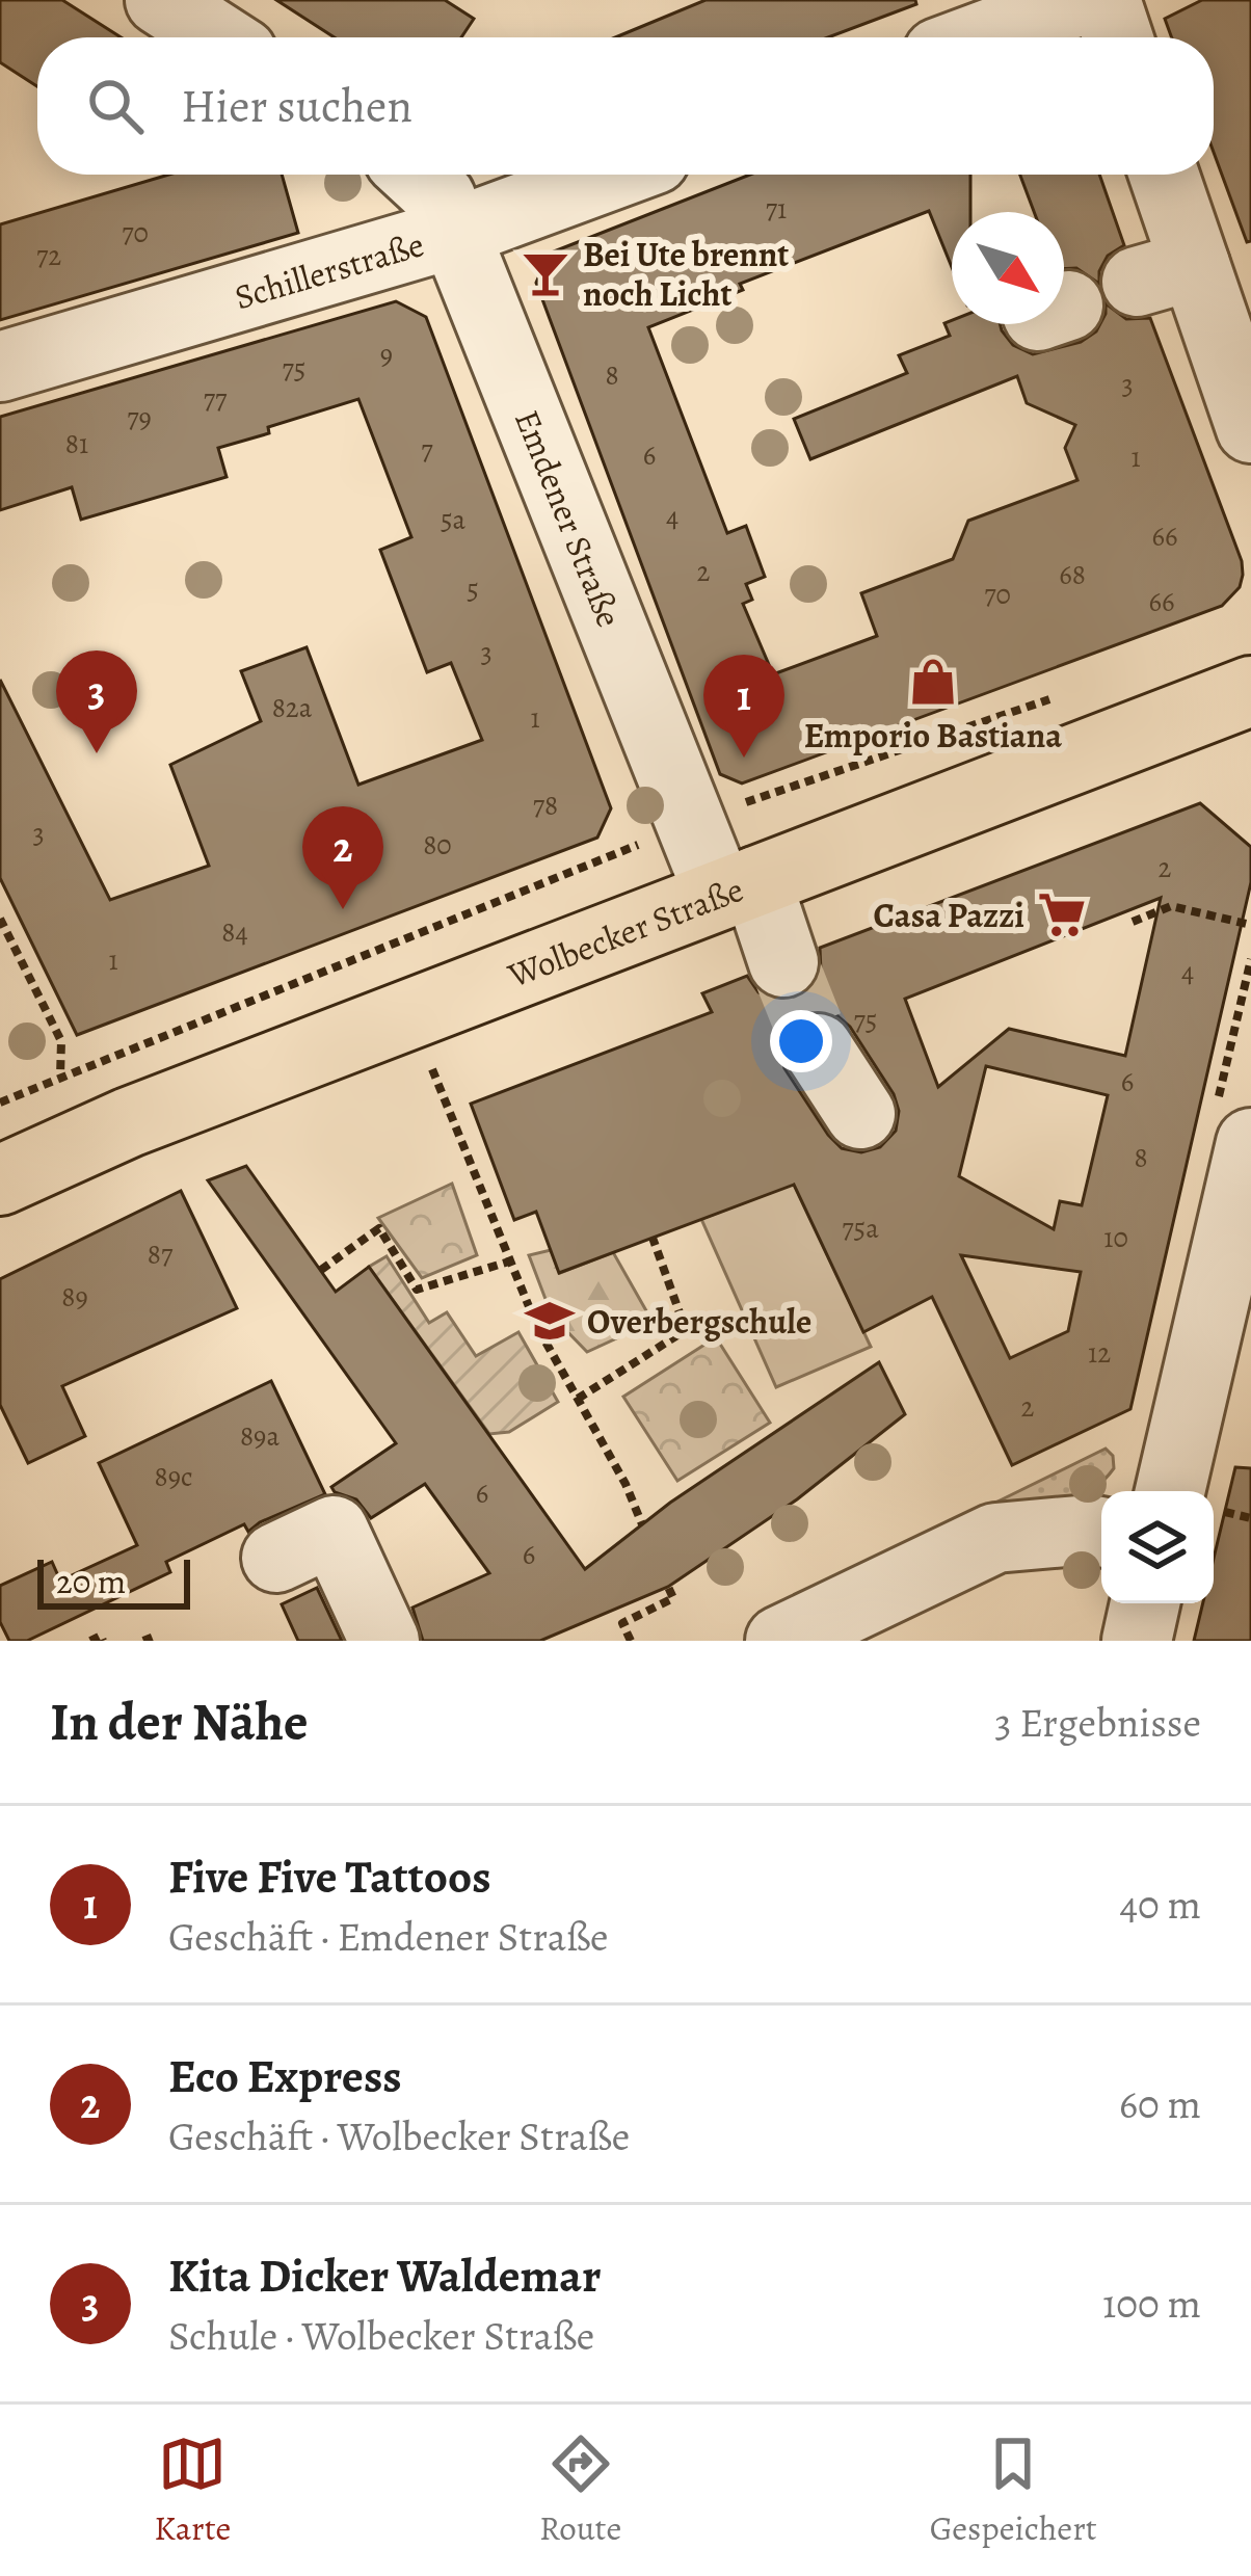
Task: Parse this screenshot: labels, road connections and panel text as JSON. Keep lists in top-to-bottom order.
{
  "streets": {
    "main road": ["Wolbecker Straße"],
    "street": ["Schillerstraße", "Emdener Straße"]
  },
  "crossings": [
    ["Schillerstraße", "Emdener Straße"],
    ["Emdener Straße", "Wolbecker Straße"]
  ],
  "places": {
    "bar": ["Bei Ute brennt noch Licht"],
    "shop": ["Emporio Bastiana"],
    "supermarket": ["Casa Pazzi"],
    "school or university": ["Overbergschule"]
  },
  "house_numbers": [
    "71",
    "70",
    "72",
    "9",
    "75",
    "8",
    "3",
    "77",
    "79",
    "81",
    "7",
    "6",
    "1",
    "4",
    "5a",
    "66",
    "2",
    "68",
    "5",
    "70",
    "66",
    "3",
    "82a",
    "1",
    "78",
    "3",
    "80",
    "2",
    "84",
    "1",
    "4",
    "75",
    "6",
    "8",
    "75a",
    "10",
    "87",
    "89",
    "12",
    "2",
    "89a",
    "89c",
    "6",
    "6"
  ],
  "scale_bar": "20 m",
  "north": "bottom right",
  "page": {
    "search": "Hier suchen",
    "pins": ["3", "1", "2"],
    "scale": "20 m",
    "heading": ["In der Nähe", "3 Ergebnisse"],
    "list": [
      {
        "mark": "1",
        "name": "Five Five Tattoos",
        "note": "Geschäft · Emdener Straße",
        "value": "40 m"
      },
      {
        "mark": "2",
        "name": "Eco Express",
        "note": "Geschäft · Wolbecker Straße",
        "value": "60 m"
      },
      {
        "mark": "3",
        "name": "Kita Dicker Waldemar",
        "note": "Schule · Wolbecker Straße",
        "value": "100 m"
      }
    ],
    "nav": ["Karte", "Route", "Gespeichert"]
  }
}
